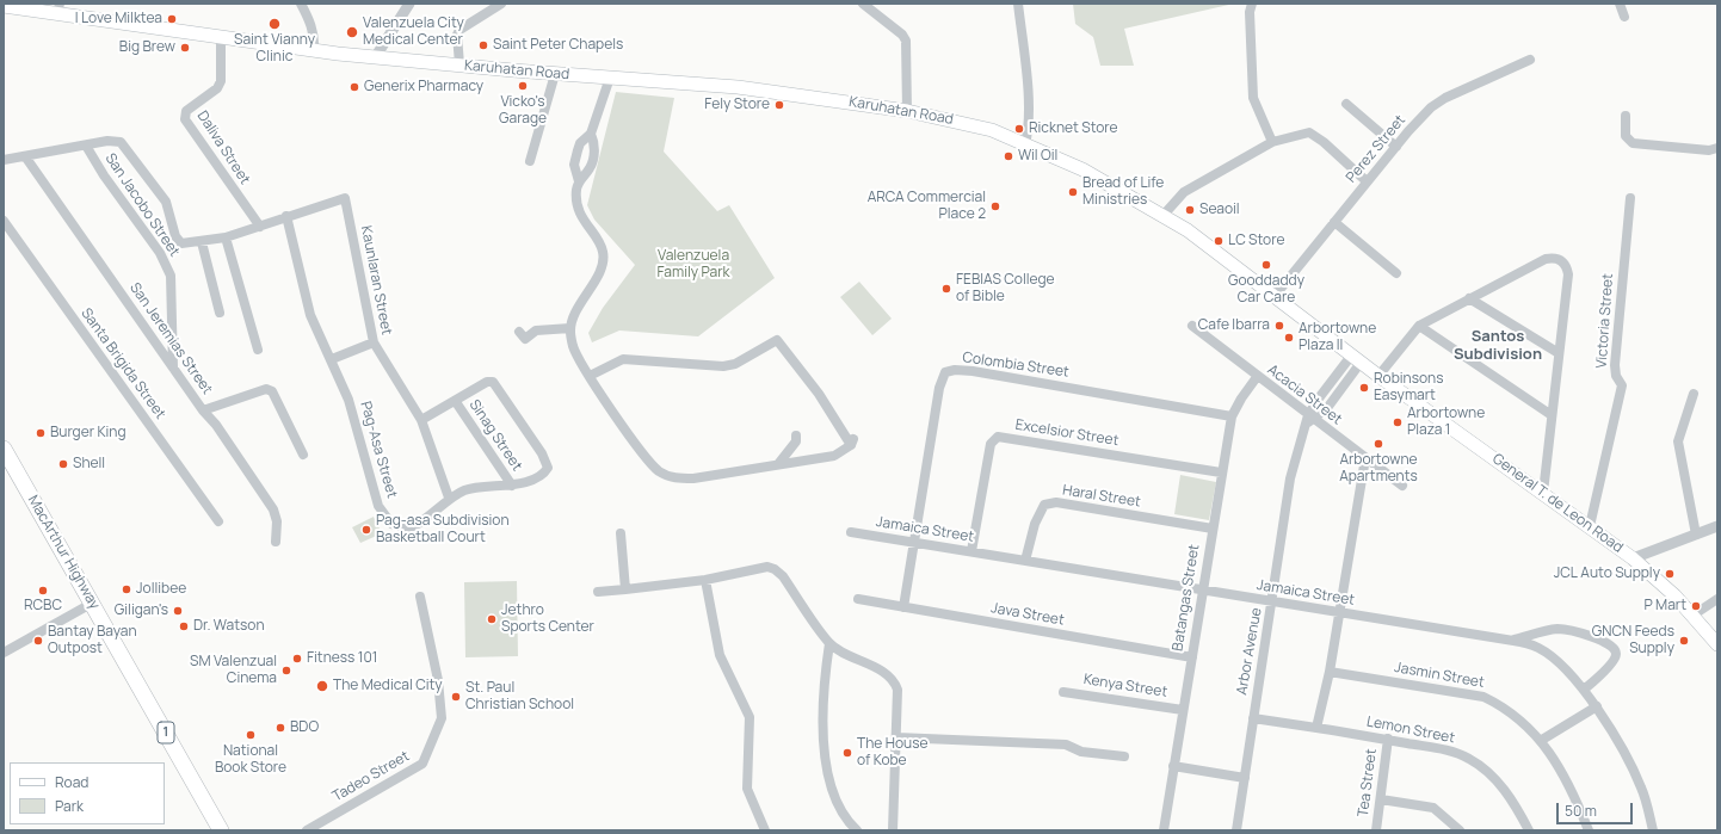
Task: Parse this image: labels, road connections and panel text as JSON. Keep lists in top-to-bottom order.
{
  "streets": {
    "highway": ["MacArthur Highway", "1"],
    "main road": ["Karuhatan Road", "General T. de Leon Road"],
    "street": [
      "Daliva Street",
      "Perez Street",
      "San Jacobo Street",
      "Kaunlaran Street",
      "Victoria Street",
      "San Jeremias Street",
      "Santa Brigida Street",
      "Colombia Street",
      "Acacia Street",
      "Excelsior Street",
      "Sinag Street",
      "Pag-Asa Street",
      "Haral Street",
      "Jamaica Street",
      "Batangas Street",
      "Java Street",
      "Arbor Avenue",
      "Jasmin Street",
      "Kenya Street",
      "Lemon Street",
      "Tadeo Street",
      "Tea Street"
    ]
  },
  "crossings": [
    ["Karuhatan Road", "Daliva Street"],
    ["Karuhatan Road", "General T. de Leon Road"],
    ["Daliva Street", "Kaunlaran Street"],
    ["Perez Street", "General T. de Leon Road"],
    ["San Jacobo Street", "Kaunlaran Street"],
    ["San Jacobo Street", "San Jeremias Street"],
    ["Kaunlaran Street", "Pag-Asa Street"],
    ["Victoria Street", "General T. de Leon Road"],
    ["Colombia Street", "Jamaica Street"],
    ["Colombia Street", "Batangas Street"],
    ["Colombia Street", "Java Street"],
    ["Acacia Street", "Batangas Street"],
    ["Acacia Street", "Arbor Avenue"],
    ["Excelsior Street", "Jamaica Street"],
    ["Excelsior Street", "Batangas Street"],
    ["Sinag Street", "Pag-Asa Street"],
    ["Haral Street", "Jamaica Street"],
    ["Haral Street", "Batangas Street"],
    ["Jamaica Street", "Batangas Street"],
    ["Jamaica Street", "Arbor Avenue"],
    ["Batangas Street", "Java Street"],
    ["Batangas Street", "Kenya Street"],
    ["Arbor Avenue", "Lemon Street"],
    ["Lemon Street", "Tea Street"]
  ],
  "districts": ["Santos Subdivision"],
  "parks": ["Valenzuela Family Park"],
  "places": [
    "I Love Milktea",
    "Saint Vianny Clinic",
    "Valenzuela City Medical Center",
    "Saint Peter Chapels",
    "Big Brew",
    "Vicko's Garage",
    "Generix Pharmacy",
    "Fely Store",
    "Ricknet Store",
    "Wil Oil",
    "Bread of Life Ministries",
    "ARCA Commercial Place 2",
    "Seaoil",
    "LC Store",
    "Gooddaddy Car Care",
    "FEBIAS College of Bible",
    "Cafe Ibarra",
    "Arbortowne Plaza II",
    "Robinsons Easymart",
    "Arbortowne Plaza 1",
    "Burger King",
    "Arbortowne Apartments",
    "Shell",
    "Pag-asa Subdivision Basketball Court",
    "JCL Auto Supply",
    "Jollibee",
    "RCBC",
    "P Mart",
    "Giligan's",
    "Jethro Sports Center",
    "Dr. Watson",
    "Bantay Bayan Outpost",
    "GNCN Feeds Supply",
    "Fitness 101",
    "SM Valenzual Cinema",
    "The Medical City",
    "St. Paul Christian School",
    "BDO",
    "National Book Store",
    "The House of Kobe"
  ],
  "legend": ["Road", "Park"],
  "scale_bar": "50 m"
}
